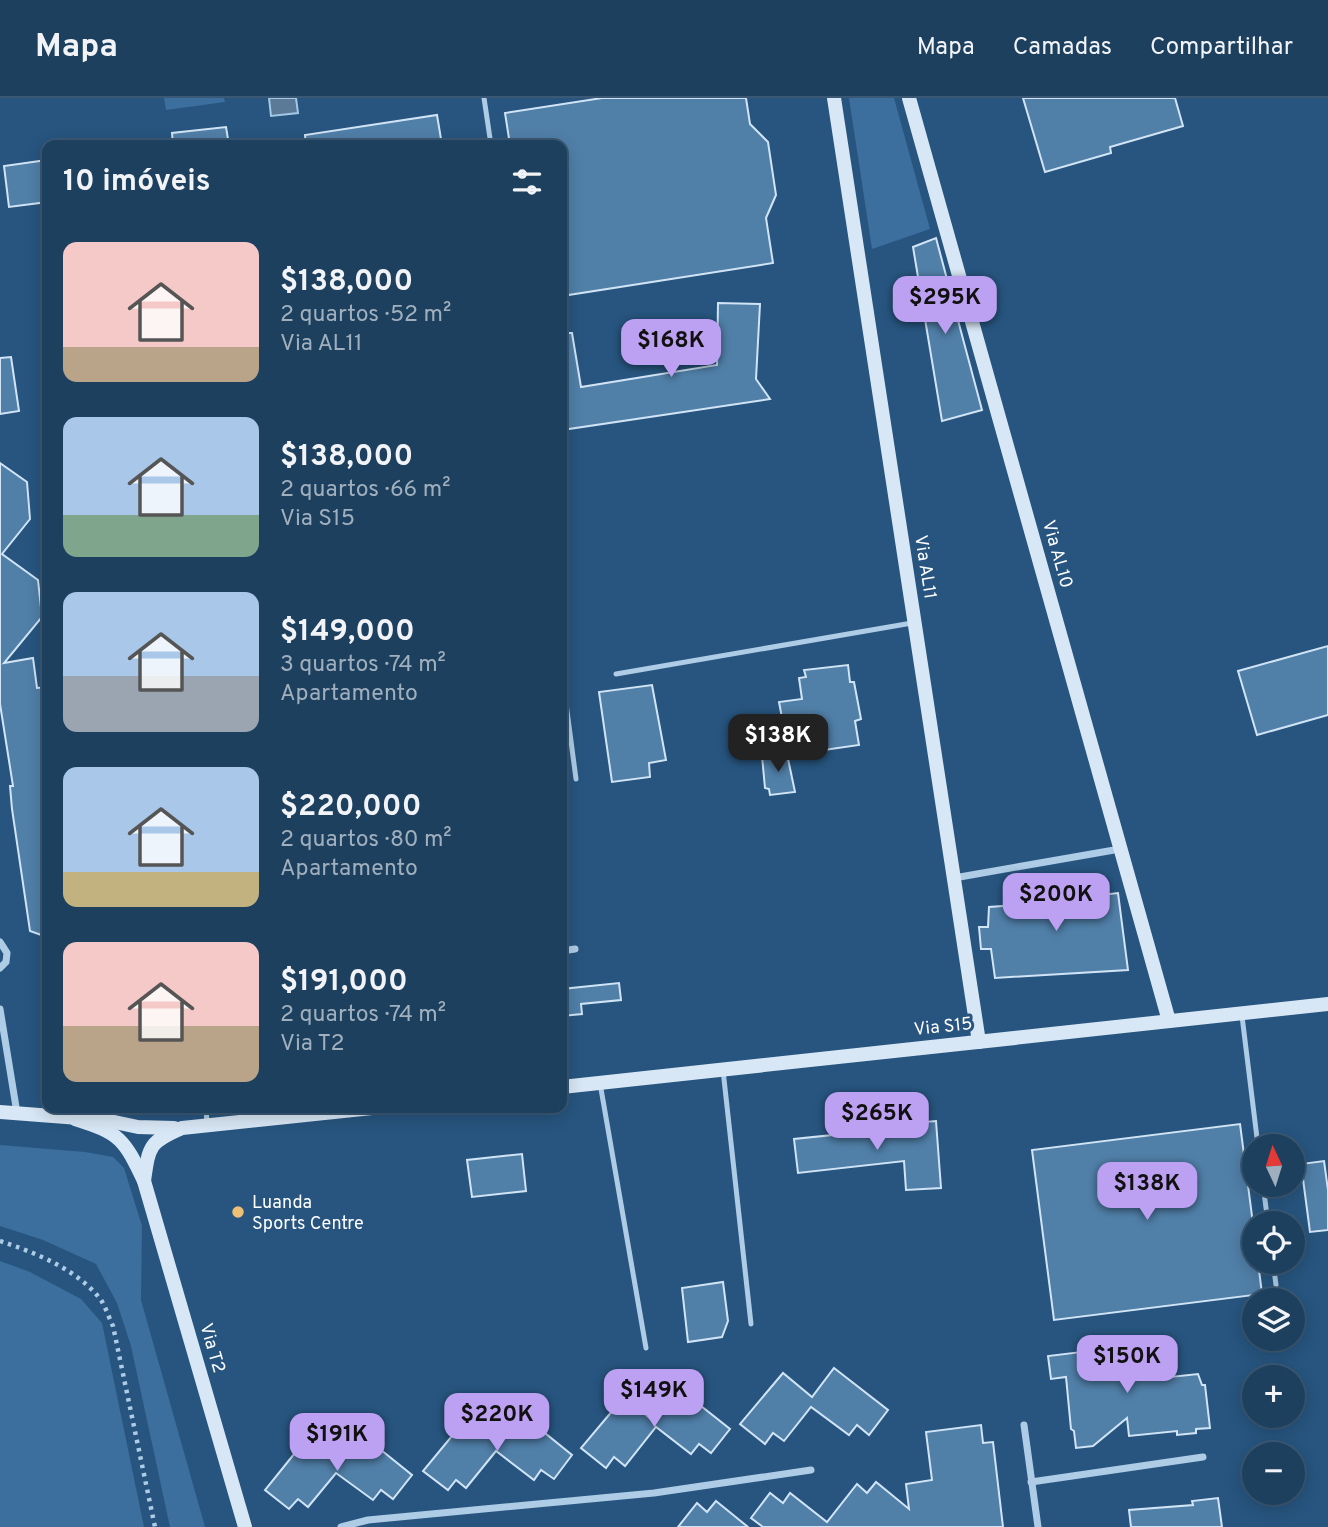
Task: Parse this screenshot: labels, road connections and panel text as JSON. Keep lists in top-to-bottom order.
{
  "streets": {
    "street": [
      "Via AL10",
      "Via AL11",
      "Via S15",
      "Via T2"
    ]
  },
  "crossings": [
    ["Via AL10", "Via S15"],
    ["Via AL11", "Via S15"]
  ],
  "places": ["Luanda Sports Centre"],
  "north": "top",
  "page": {
    "header": "Mapa",
    "nav": ["Mapa", "Camadas", "Compartilhar"],
    "heading": "10 imóveis",
    "list": [
      {
        "name": "$138,000",
        "note": "2 quartos · 52 m² · Via AL11"
      },
      {
        "name": "$138,000",
        "note": "2 quartos · 66 m² · Via S15"
      },
      {
        "name": "$149,000",
        "note": "3 quartos · 74 m² · Apartamento"
      },
      {
        "name": "$220,000",
        "note": "2 quartos · 80 m² · Apartamento"
      },
      {
        "name": "$191,000",
        "note": "2 quartos · 74 m² · Via T2"
      }
    ],
    "price": [
      "$295K",
      "$168K",
      "$138K",
      "$200K",
      "$265K",
      "$138K",
      "$150K",
      "$149K",
      "$220K",
      "$191K"
    ],
    "map_buttons": ["+", "−"]
  }
}
